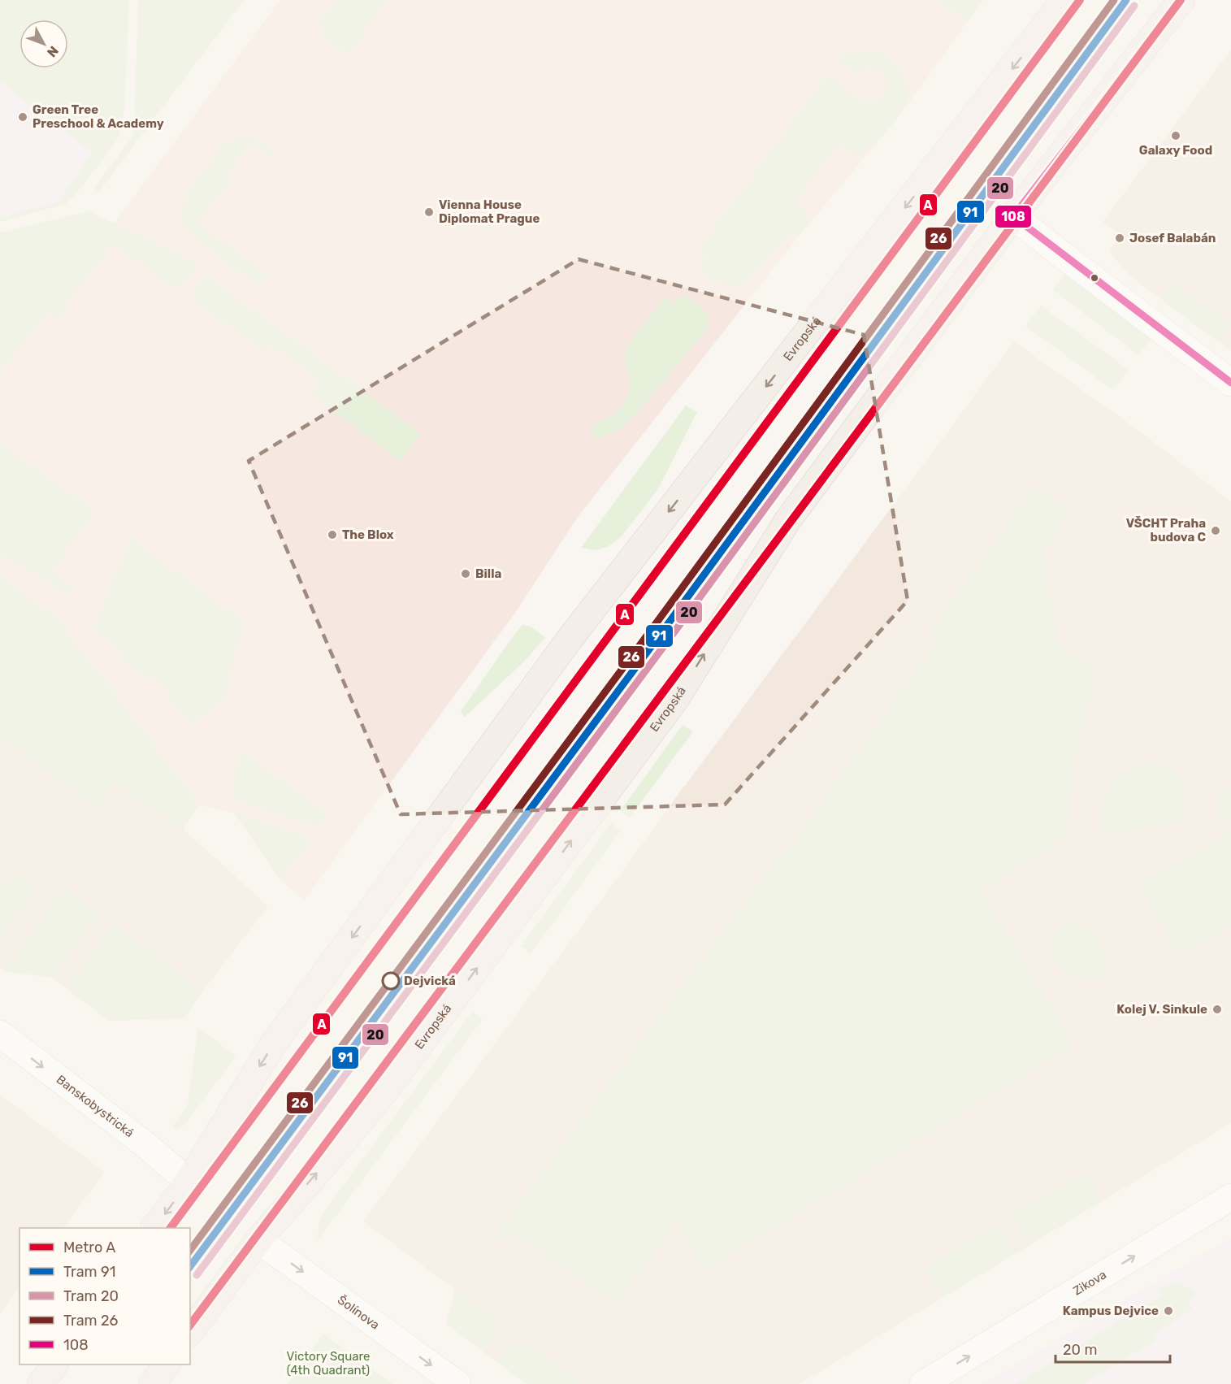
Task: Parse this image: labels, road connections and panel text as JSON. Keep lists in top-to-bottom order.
{
  "streets": {
    "main road": ["Evropská"],
    "street": ["Banskobystrická", "Zikova", "Šolínova"]
  },
  "crossings": [
    ["Evropská", "Banskobystrická"],
    ["Evropská", "Šolínova"]
  ],
  "one_way": ["Banskobystrická", "Zikova", "Šolínova"],
  "parks": ["Victory Square (4th Quadrant)"],
  "places": [
    "Green Tree Preschool & Academy",
    "Galaxy Food",
    "Vienna House Diplomat Prague",
    "Josef Balabán",
    "VŠCHT Praha budova C",
    "The Blox",
    "Billa",
    "Dejvická",
    "Kolej V. Sinkule",
    "Kampus Dejvice"
  ],
  "lines": [
    "metro line A",
    "tram line 91",
    "tram line 26",
    "transit line 108",
    "tram line 20"
  ],
  "legend": [
    "Metro A",
    "Tram 91",
    "Tram 20",
    "Tram 26",
    "108"
  ],
  "scale_bar": "20 m",
  "north": "bottom right"
}
